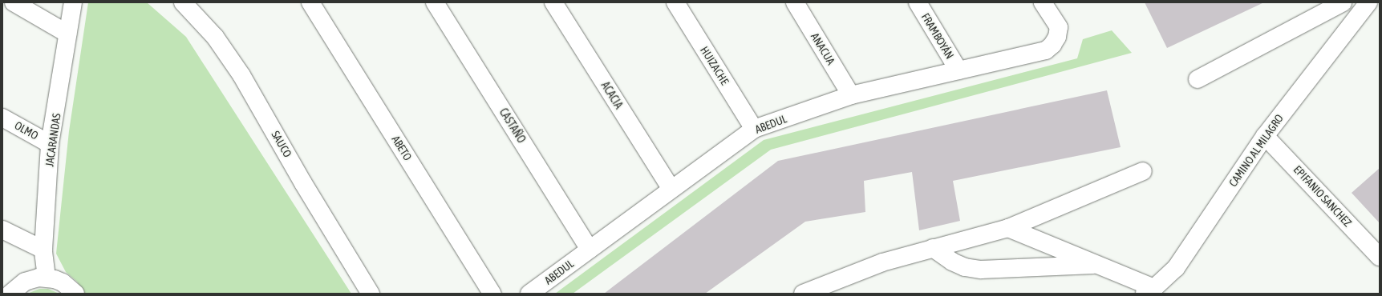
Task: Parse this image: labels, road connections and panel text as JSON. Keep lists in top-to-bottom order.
{
  "streets": {
    "street": [
      "FRAMBOYÁN",
      "ANACUA",
      "HUIZACHE",
      "ACACIA",
      "ABEDUL",
      "CASTAÑO",
      "OLMO",
      "JACARANDAS",
      "SAUCO",
      "ABETO",
      "CAMINO AL MILAGRO",
      "EPIFANIO SANCHEZ"
    ]
  },
  "crossings": [
    ["FRAMBOYÁN", "ABEDUL"],
    ["ANACUA", "ABEDUL"],
    ["HUIZACHE", "ABEDUL"],
    ["ACACIA", "ABEDUL"],
    ["ABEDUL", "CASTAÑO"],
    ["OLMO", "JACARANDAS"],
    ["CAMINO AL MILAGRO", "EPIFANIO SANCHEZ"]
  ]
}
